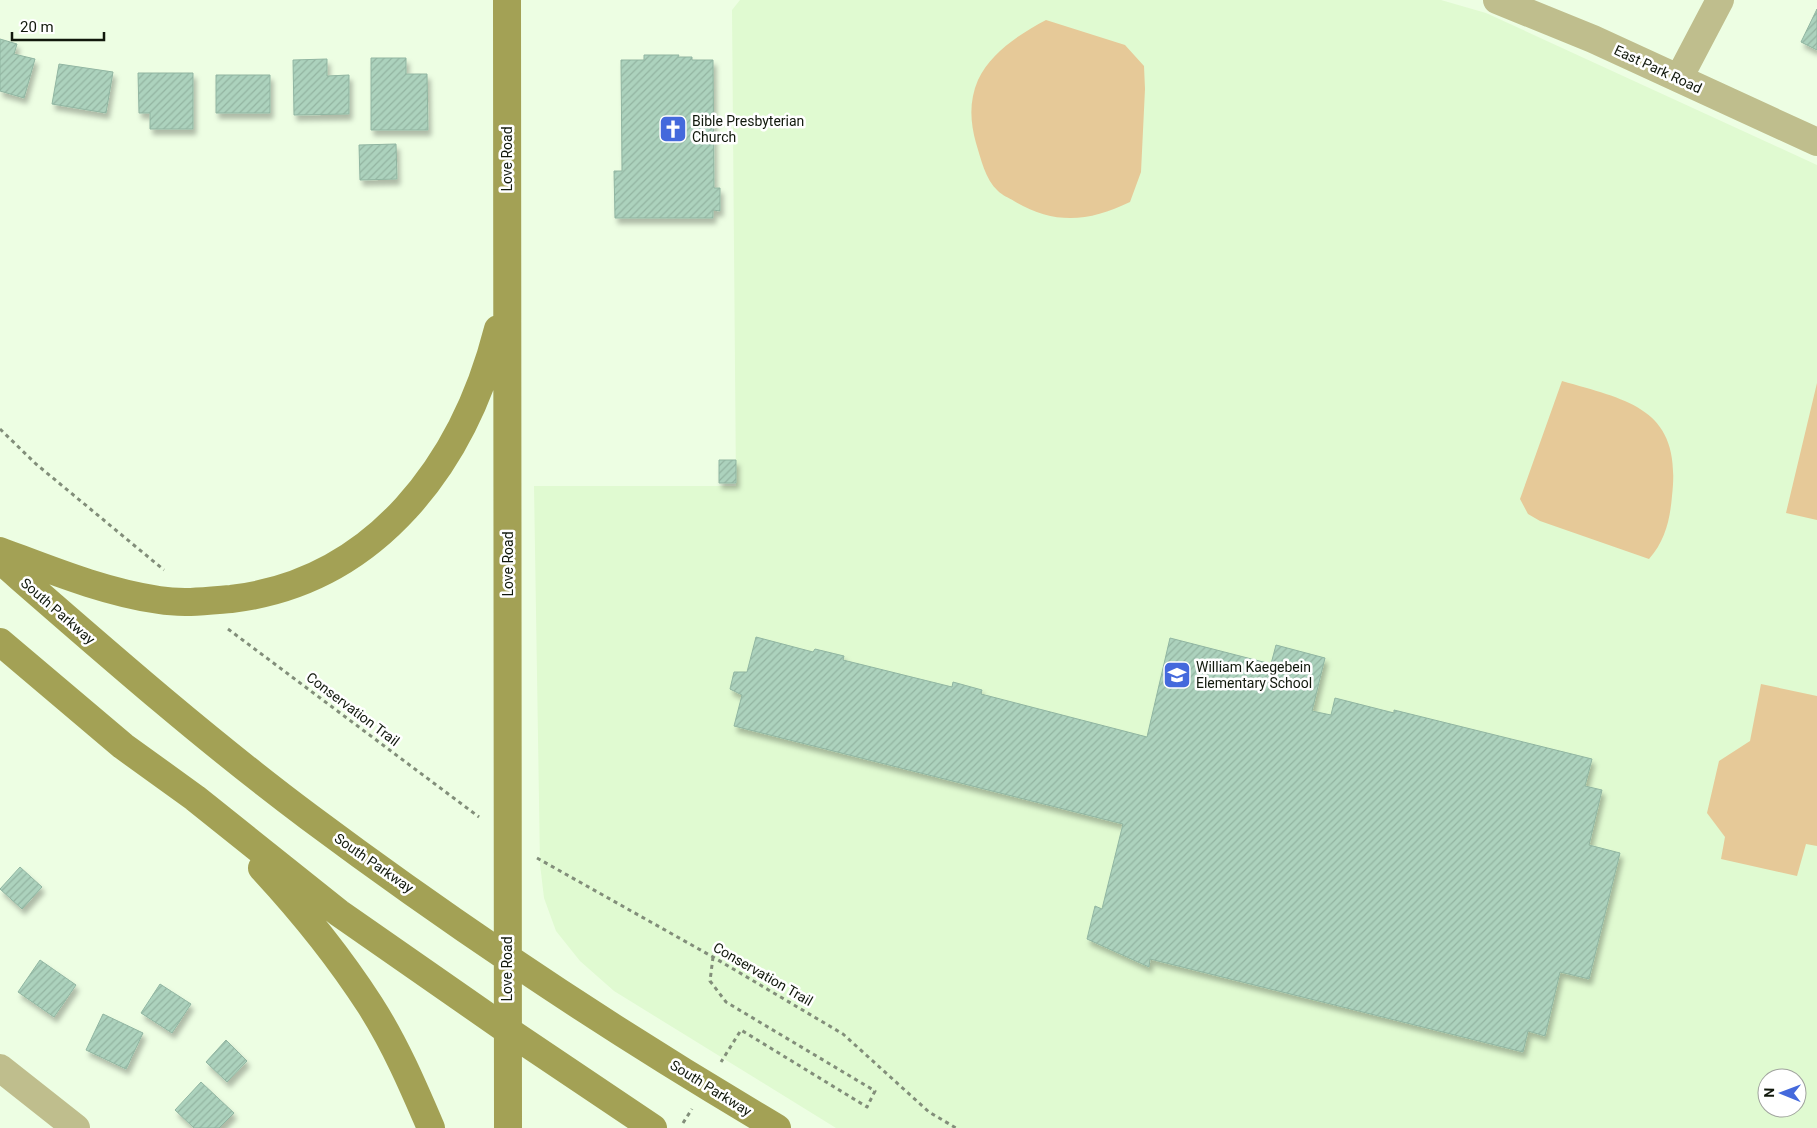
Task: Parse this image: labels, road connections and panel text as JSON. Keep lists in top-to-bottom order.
{
  "streets": {
    "main road": ["Love Road", "South Parkway"],
    "street": ["East Park Road"],
    "path": ["Conservation Trail"]
  },
  "crossings": [
    ["Love Road", "South Parkway"]
  ],
  "places": {
    "church": ["Bible Presbyterian Church"],
    "school or university": ["William Kaegebein Elementary School"]
  },
  "scale_bar": "20 m",
  "north": "left"
}
